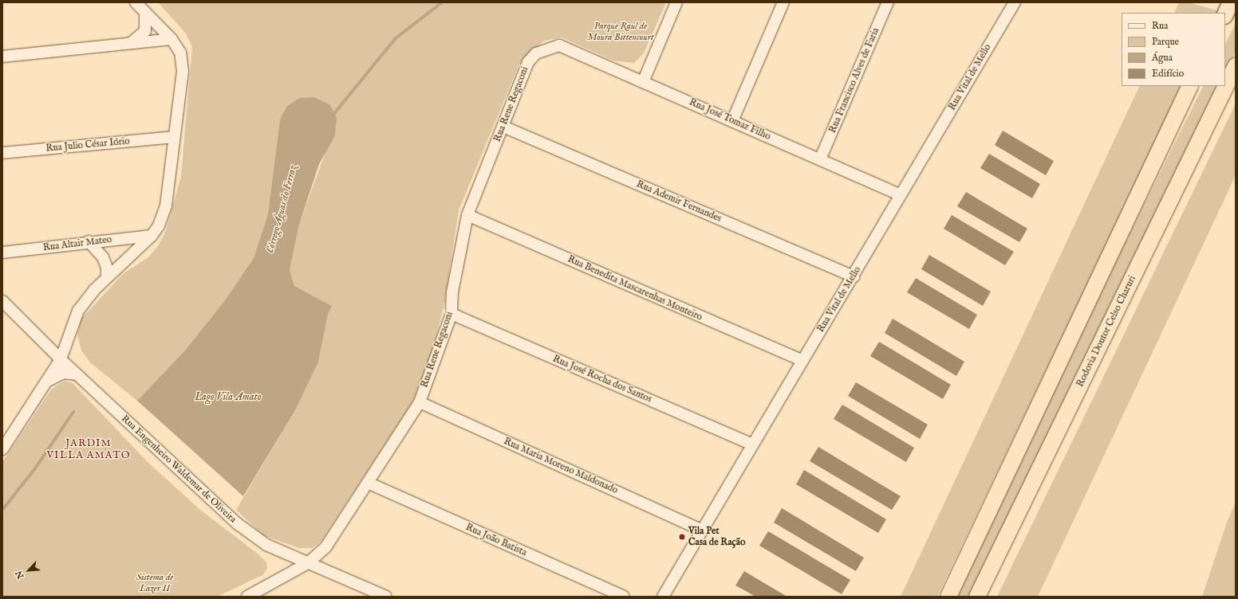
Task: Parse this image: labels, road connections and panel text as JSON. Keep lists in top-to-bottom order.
{
  "streets": {
    "highway": ["Rodovia Doutor Celso Charuri"],
    "street": [
      "Rua Vital de Mello",
      "Rua Francisco Alves de Faria",
      "Rua Rene Regaconi",
      "Rua José Tomaz Filho",
      "Rua Julio César Iório",
      "Rua Ademir Fernandes",
      "Rua Altair Mateo",
      "Rua Benedita Mascarenhas Monteiro",
      "Rua José Rocha dos Santos",
      "Rua Maria Moreno Maldonado",
      "Rua Engenheiro Waldemar de Oliveira",
      "Rua João Batista"
    ]
  },
  "crossings": [
    ["Rua Vital de Mello", "Rua José Tomaz Filho"],
    ["Rua Vital de Mello", "Rua Ademir Fernandes"],
    ["Rua Vital de Mello", "Rua Benedita Mascarenhas Monteiro"],
    ["Rua Vital de Mello", "Rua José Rocha dos Santos"],
    ["Rua Vital de Mello", "Rua Maria Moreno Maldonado"],
    ["Rua Francisco Alves de Faria", "Rua José Tomaz Filho"],
    ["Rua Rene Regaconi", "Rua José Tomaz Filho"],
    ["Rua Rene Regaconi", "Rua Ademir Fernandes"],
    ["Rua Rene Regaconi", "Rua Benedita Mascarenhas Monteiro"],
    ["Rua Rene Regaconi", "Rua José Rocha dos Santos"],
    ["Rua Rene Regaconi", "Rua Maria Moreno Maldonado"],
    ["Rua Rene Regaconi", "Rua Engenheiro Waldemar de Oliveira"],
    ["Rua Rene Regaconi", "Rua João Batista"]
  ],
  "districts": ["JARDIM VILLA AMATO"],
  "water": ["Córrego Águas do Ferraz", "Lago Vila Amato"],
  "parks": ["Parque Raul de Moura Bittencourt", "Sistema de Lazer II"],
  "places": ["Vila Pet Casa de Ração"],
  "legend": [
    "Rua",
    "Parque",
    "Água",
    "Edifício"
  ],
  "north": "bottom left"
}
